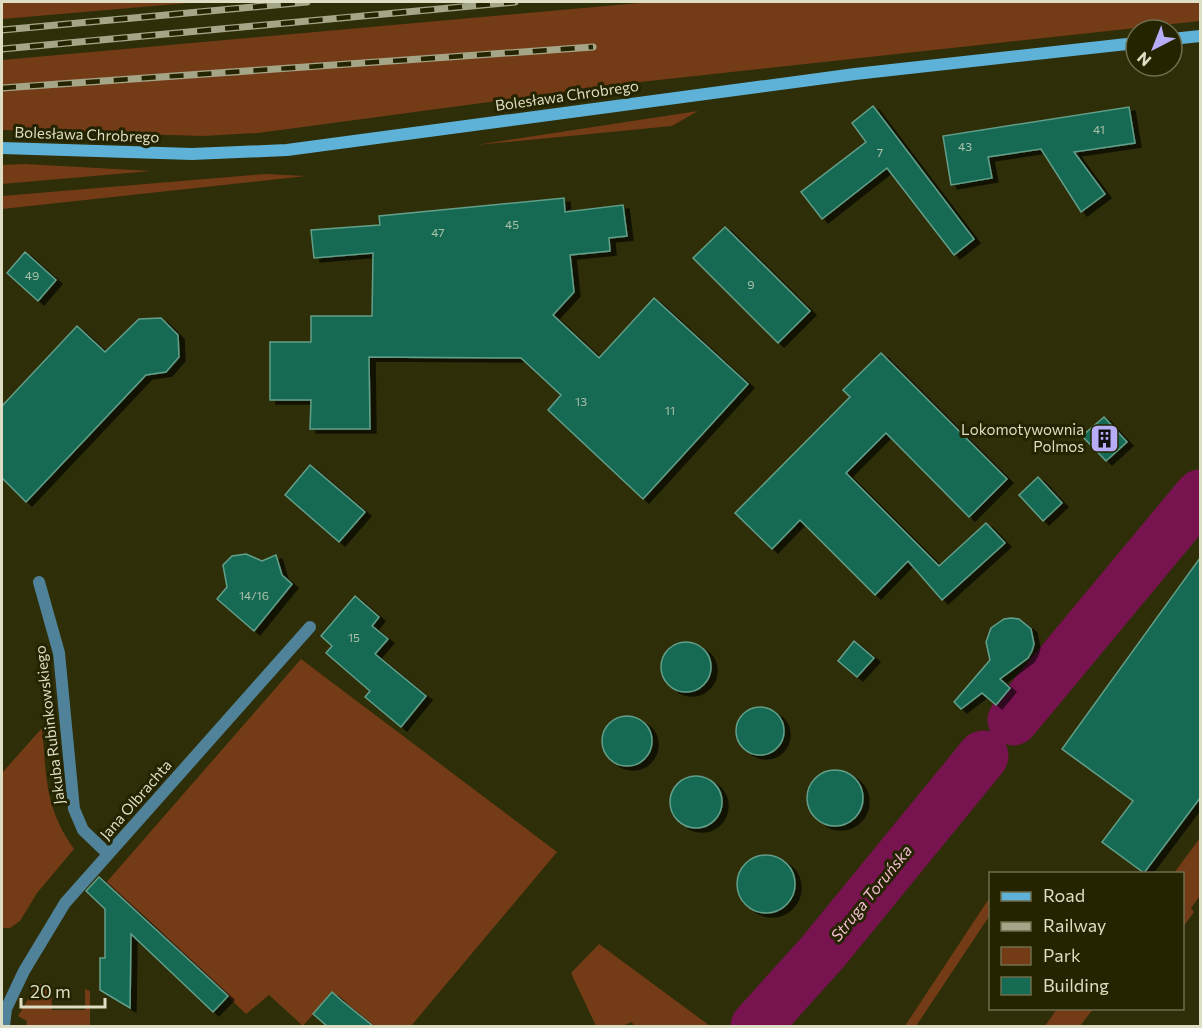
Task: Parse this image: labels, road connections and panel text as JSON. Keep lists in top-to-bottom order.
{
  "streets": {
    "street": ["Bolesława Chrobrego", "Jakuba Rubinkowskiego", "Jana Olbrachta"]
  },
  "crossings": [
    ["Jakuba Rubinkowskiego", "Jana Olbrachta"]
  ],
  "water": ["Struga Toruńska"],
  "places": {
    "building": ["Lokomotywownia Polmos"]
  },
  "house_numbers": [
    "41",
    "43",
    "7",
    "45",
    "47",
    "49",
    "9",
    "13",
    "11",
    "14/16",
    "15"
  ],
  "legend": [
    "Road",
    "Railway",
    "Park",
    "Building"
  ],
  "scale_bar": "20 m",
  "north": "bottom left"
}
